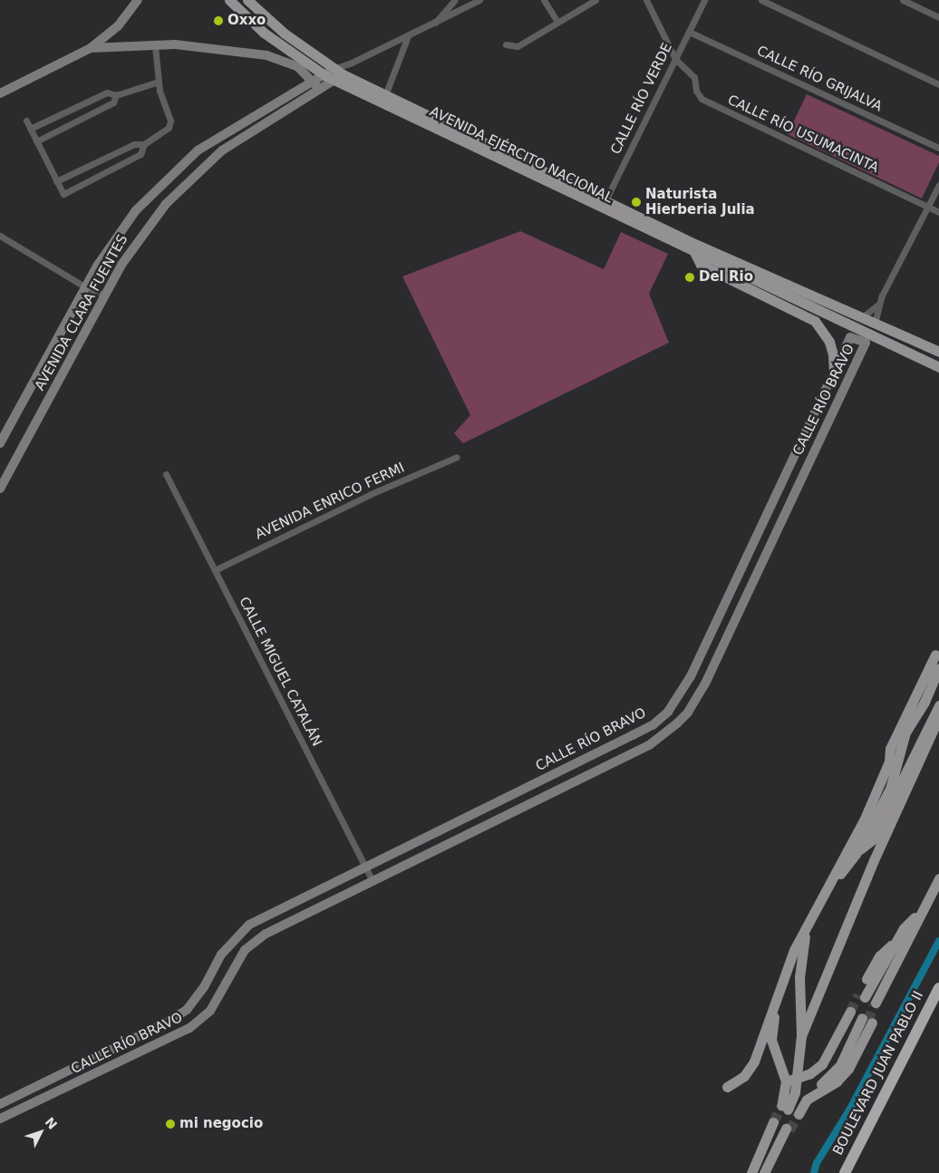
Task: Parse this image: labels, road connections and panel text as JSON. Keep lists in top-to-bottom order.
{
  "streets": {
    "highway": ["BOULEVARD JUAN PABLO II"],
    "main road": ["AVENIDA EJÉRCITO NACIONAL"],
    "street": [
      "CALLE RÍO GRIJALVA",
      "CALLE RÍO VERDE",
      "CALLE RÍO USUMACINTA",
      "AVENIDA CLARA FUENTES",
      "CALLE RÍO BRAVO",
      "AVENIDA ENRICO FERMI",
      "CALLE MIGUEL CATALÁN"
    ]
  },
  "crossings": [
    ["CALLE RÍO GRIJALVA", "CALLE RÍO VERDE"],
    ["CALLE RÍO VERDE", "CALLE RÍO USUMACINTA"],
    ["CALLE RÍO VERDE", "AVENIDA EJÉRCITO NACIONAL"],
    ["AVENIDA EJÉRCITO NACIONAL", "AVENIDA CLARA FUENTES"],
    ["CALLE RÍO BRAVO", "CALLE MIGUEL CATALÁN"],
    ["AVENIDA ENRICO FERMI", "CALLE MIGUEL CATALÁN"]
  ],
  "places": [
    "Oxxo",
    "Naturista Hierberia Julia",
    "Del Rio",
    "mi negocio"
  ],
  "north": "top right"
}
